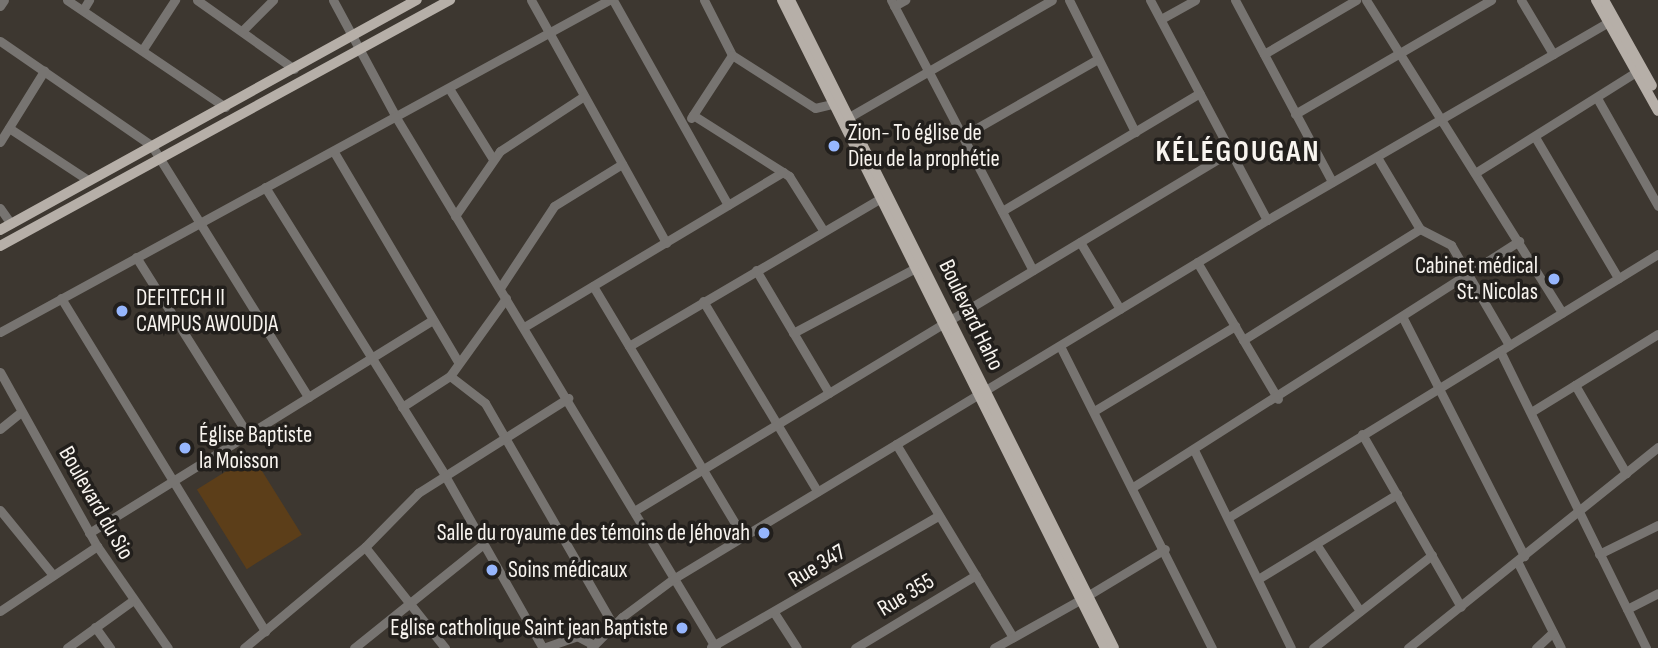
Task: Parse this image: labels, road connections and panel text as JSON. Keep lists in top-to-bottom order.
{
  "streets": {
    "main road": ["Boulevard Haho"],
    "street": ["Boulevard du Sio", "Rue 347", "Rue 355"]
  },
  "districts": ["KÉLÉGOUGAN"],
  "places": [
    "Zion- To église de Dieu de la prophétie",
    "Cabinet médical St. Nicolas",
    "DEFITECH II CAMPUS AWOUDJA",
    "Église Baptiste la Moisson",
    "Salle du royaume des témoins de Jéhovah",
    "Soins médicaux",
    "Eglise catholique Saint jean Baptiste"
  ]
}
